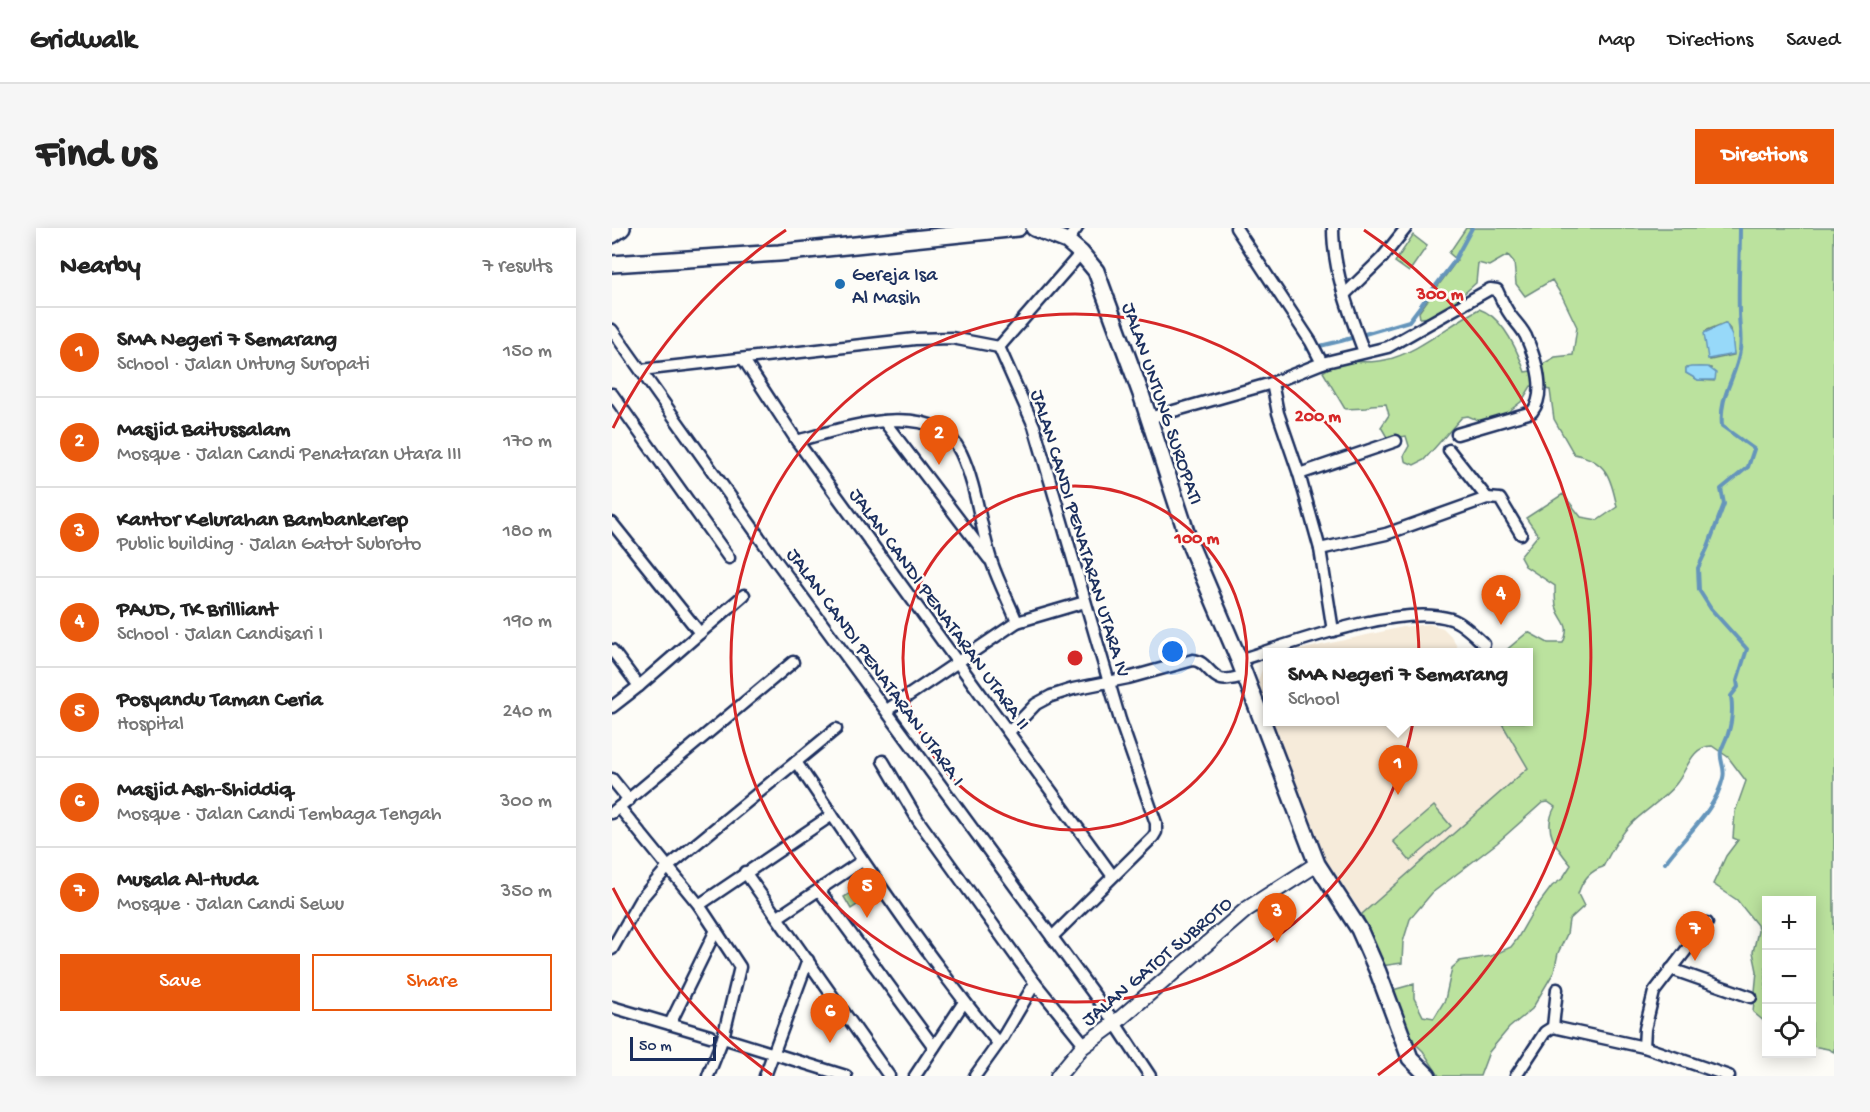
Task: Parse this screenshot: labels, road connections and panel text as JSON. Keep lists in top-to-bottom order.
{
  "streets": {
    "main road": ["JALAN UNTUNG SUROPATI"],
    "street": [
      "JALAN CANDI PENATARAN UTARA IV",
      "JALAN CANDI PENATARAN UTARA II",
      "JALAN CANDI PENATARAN UTARA I",
      "JALAN GATOT SUBROTO"
    ]
  },
  "crossings": [
    ["JALAN UNTUNG SUROPATI", "JALAN GATOT SUBROTO"],
    ["JALAN CANDI PENATARAN UTARA IV", "JALAN CANDI PENATARAN UTARA II"],
    ["JALAN CANDI PENATARAN UTARA IV", "JALAN CANDI PENATARAN UTARA I"],
    ["JALAN CANDI PENATARAN UTARA I", "JALAN GATOT SUBROTO"]
  ],
  "places": ["Gereja Isa Al Masih"],
  "scale_bar": "50 m",
  "page": {
    "header": "Gridwalk",
    "nav": ["Map", "Directions", "Saved"],
    "buttons": [
      "Directions",
      ["Save", "Share"]
    ],
    "title": "Find us",
    "heading": ["Nearby", "7 results"],
    "list": [
      {
        "mark": "1",
        "name": "SMA Negeri 7 Semarang",
        "note": "School · Jalan Untung Suropati",
        "value": "150 m"
      },
      {
        "mark": "2",
        "name": "Masjid Baitussalam",
        "note": "Mosque · Jalan Candi Penataran Utara III",
        "value": "170 m"
      },
      {
        "mark": "3",
        "name": "Kantor Kelurahan Bambankerep",
        "note": "Public building · Jalan Gatot Subroto",
        "value": "180 m"
      },
      {
        "mark": "4",
        "name": "PAUD, TK Brilliant",
        "note": "School · Jalan Candisari I",
        "value": "190 m"
      },
      {
        "mark": "5",
        "name": "Posyandu Taman Ceria",
        "note": "Hospital",
        "value": "240 m"
      },
      {
        "mark": "6",
        "name": "Masjid Ash-Shiddiq",
        "note": "Mosque · Jalan Candi Tembaga Tengah",
        "value": "300 m"
      },
      {
        "mark": "7",
        "name": "Musala Al-Huda",
        "note": "Mosque · Jalan Candi Sewu",
        "value": "350 m"
      }
    ],
    "pins": [
      "2",
      "4",
      "1",
      "5",
      "3",
      "7",
      "6"
    ],
    "popup": ["SMA Negeri 7 Semarang", "School"],
    "map_buttons": ["+", "−"],
    "scale": "50 m"
  },
  "rings": ["300 m", "200 m", "100 m"]
}
